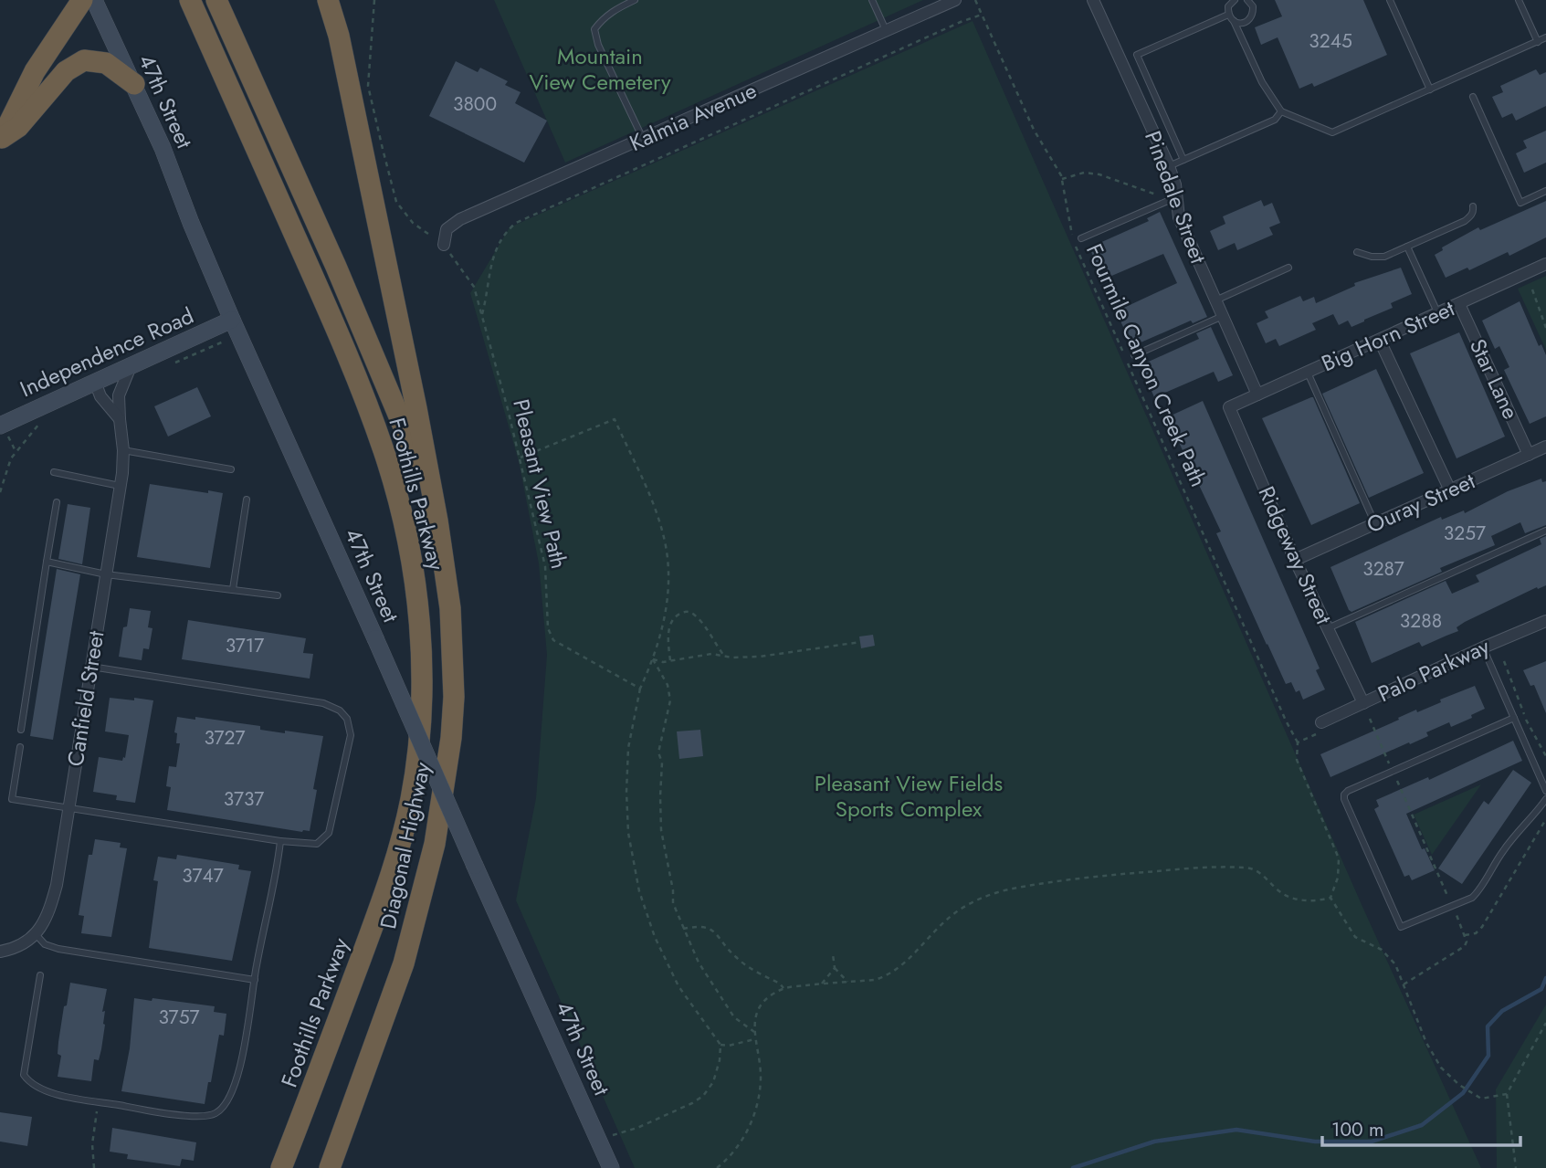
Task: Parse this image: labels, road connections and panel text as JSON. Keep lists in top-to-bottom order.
{
  "streets": {
    "highway": ["Foothills Parkway", "Diagonal Highway"],
    "street": [
      "47th Street",
      "Kalmia Avenue",
      "Pinedale Street",
      "Big Horn Street",
      "Independence Road",
      "Star Lane",
      "Ouray Street",
      "Ridgeway Street",
      "Palo Parkway",
      "Canfield Street"
    ],
    "path": ["Fourmile Canyon Creek Path", "Pleasant View Path"]
  },
  "crossings": [
    ["47th Street", "Independence Road"],
    ["Kalmia Avenue", "Pleasant View Path"],
    ["Pinedale Street", "Big Horn Street"],
    ["Big Horn Street", "Star Lane"],
    ["Big Horn Street", "Ridgeway Street"],
    ["Independence Road", "Canfield Street"],
    ["Star Lane", "Ouray Street"],
    ["Foothills Parkway", "Diagonal Highway"],
    ["Ouray Street", "Ridgeway Street"],
    ["Ridgeway Street", "Palo Parkway"]
  ],
  "parks": ["Mountain View Cemetery", "Pleasant View Fields Sports Complex"],
  "house_numbers": [
    "3245",
    "3800",
    "3257",
    "3287",
    "3288",
    "3717",
    "3727",
    "3737",
    "3747",
    "3757"
  ],
  "scale_bar": "100 m"
}
